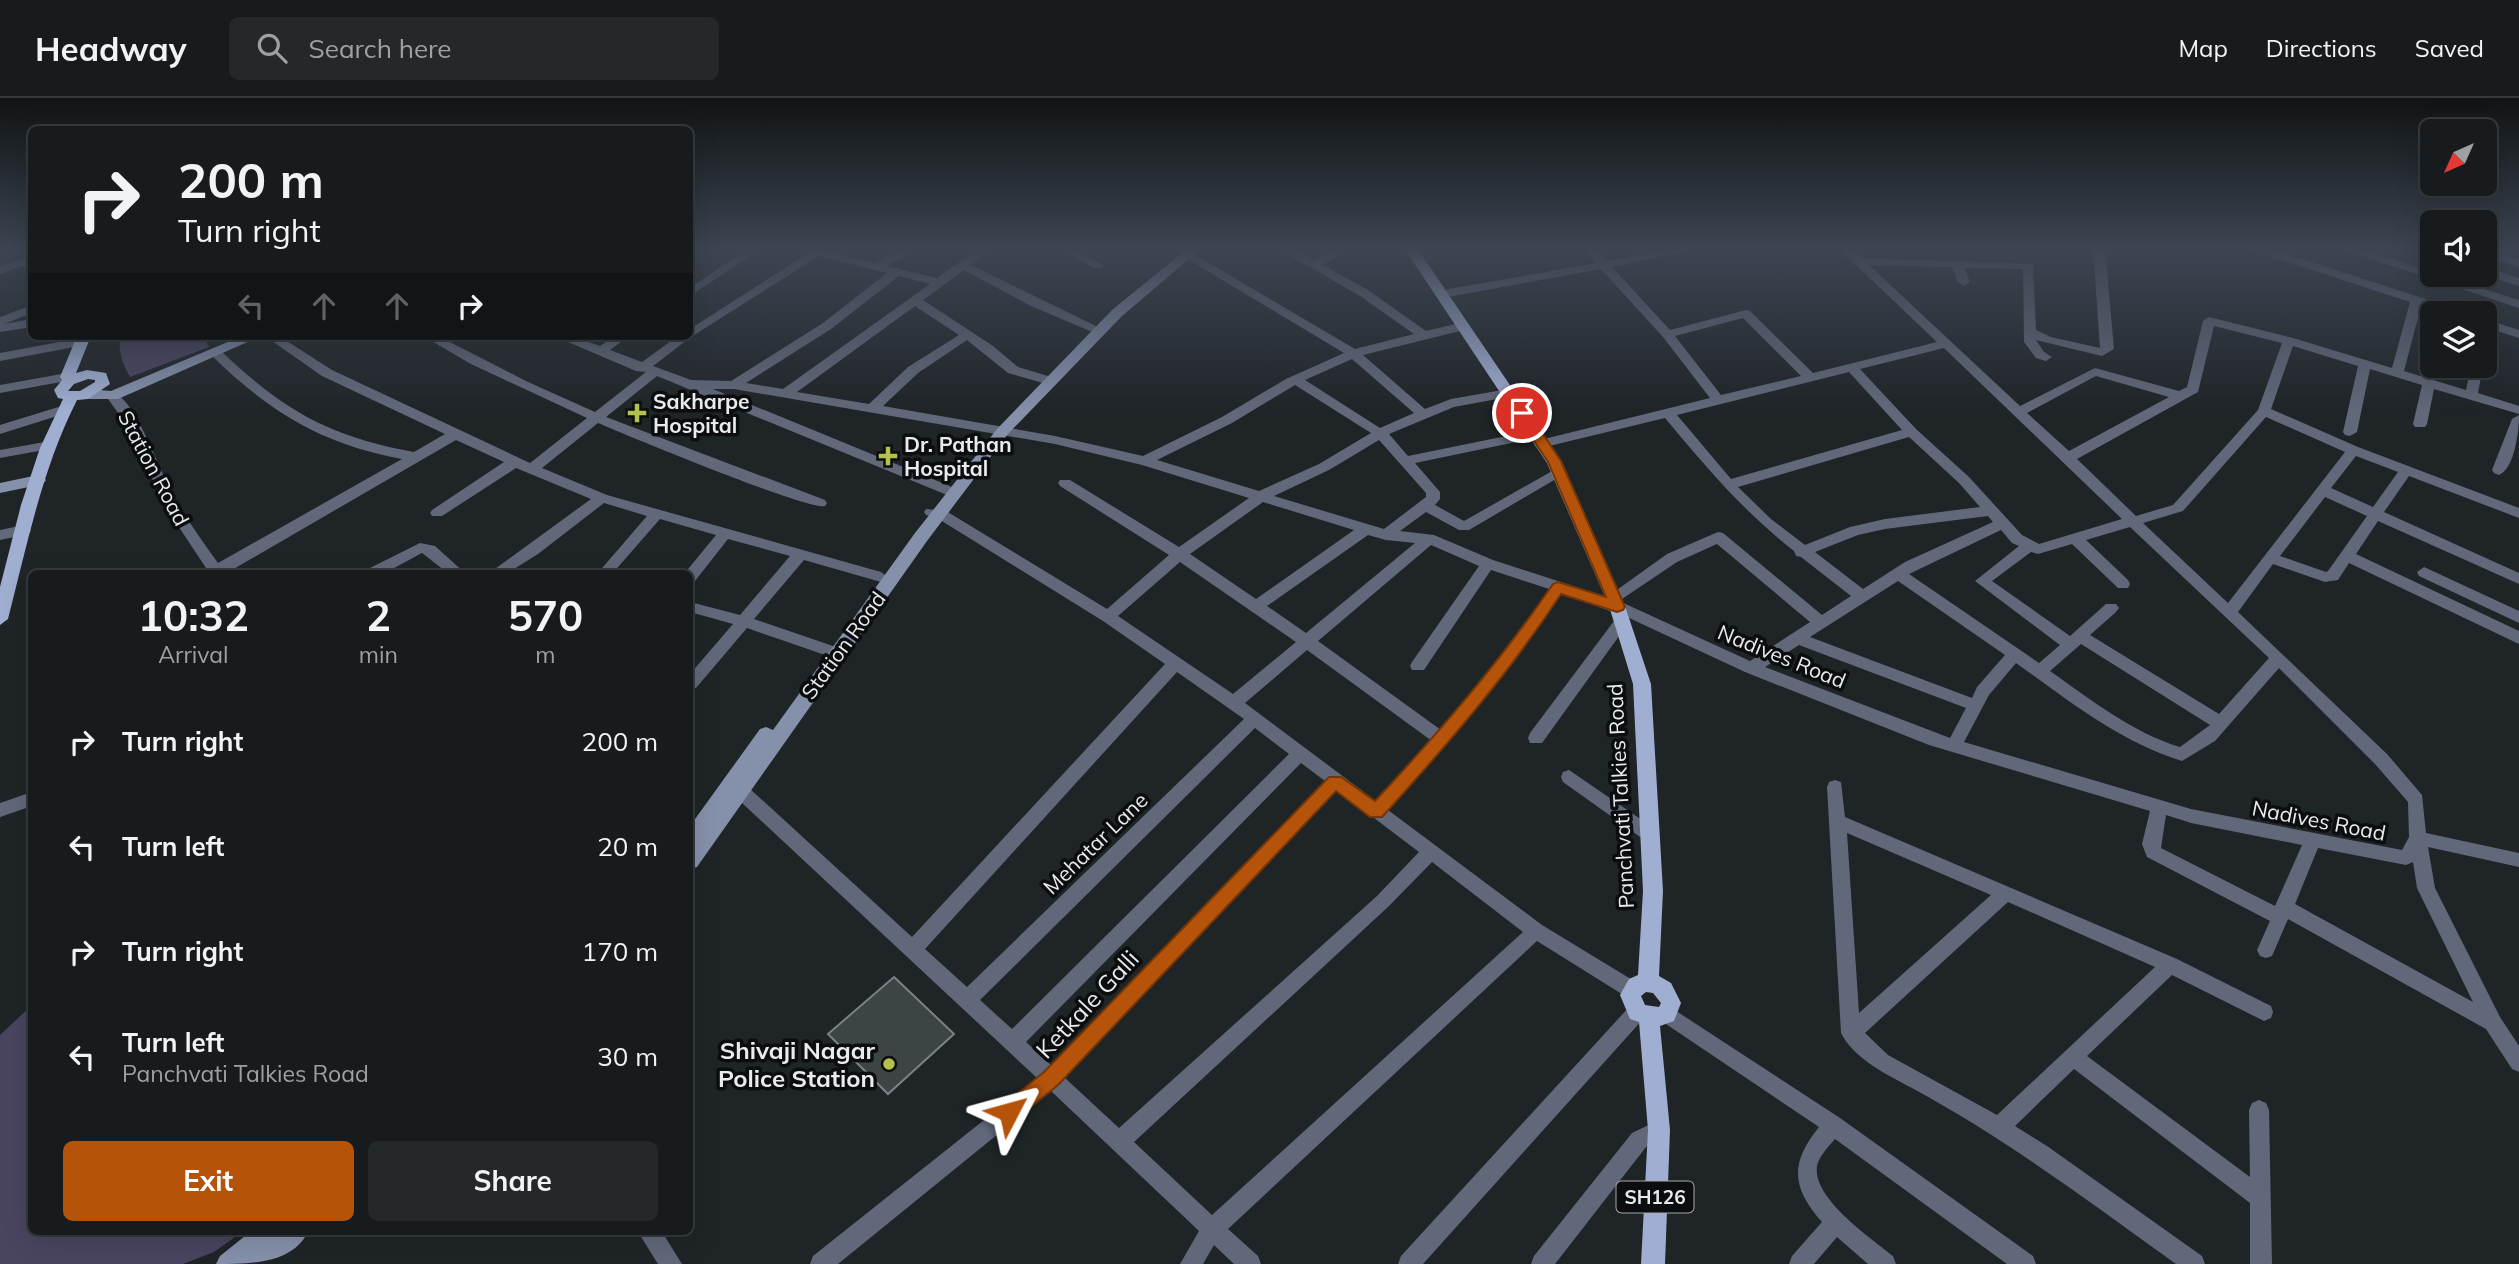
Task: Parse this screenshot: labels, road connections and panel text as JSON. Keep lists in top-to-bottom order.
{
  "streets": {
    "main road": ["Station Road", "Panchvati Talkies Road", "SH126"],
    "street": ["Nadives Road", "Mehatar Lane", "Ketkale Galli"]
  },
  "crossings": [
    ["Station Road", "Nadives Road"],
    ["Nadives Road", "Panchvati Talkies Road"]
  ],
  "places": {
    "health": ["Sakharpe Hospital", "Dr. Pathan Hospital"],
    "other": ["Shivaji Nagar Police Station"]
  },
  "north": "bottom left",
  "page": {
    "header": "Headway",
    "search": "Search here",
    "nav": ["Map", "Directions", "Saved"],
    "turn": ["200 m", "Turn right"],
    "eta": [
      "10:32",
      "Arrival",
      "2",
      "min",
      "570",
      "m"
    ],
    "list": [
      {
        "name": "Turn right",
        "value": "200 m"
      },
      {
        "name": "Turn left",
        "value": "20 m"
      },
      {
        "name": "Turn right",
        "value": "170 m"
      },
      {
        "name": "Turn left",
        "note": "Panchvati Talkies Road",
        "value": "30 m"
      }
    ],
    "buttons": ["Exit", "Share"]
  }
}
